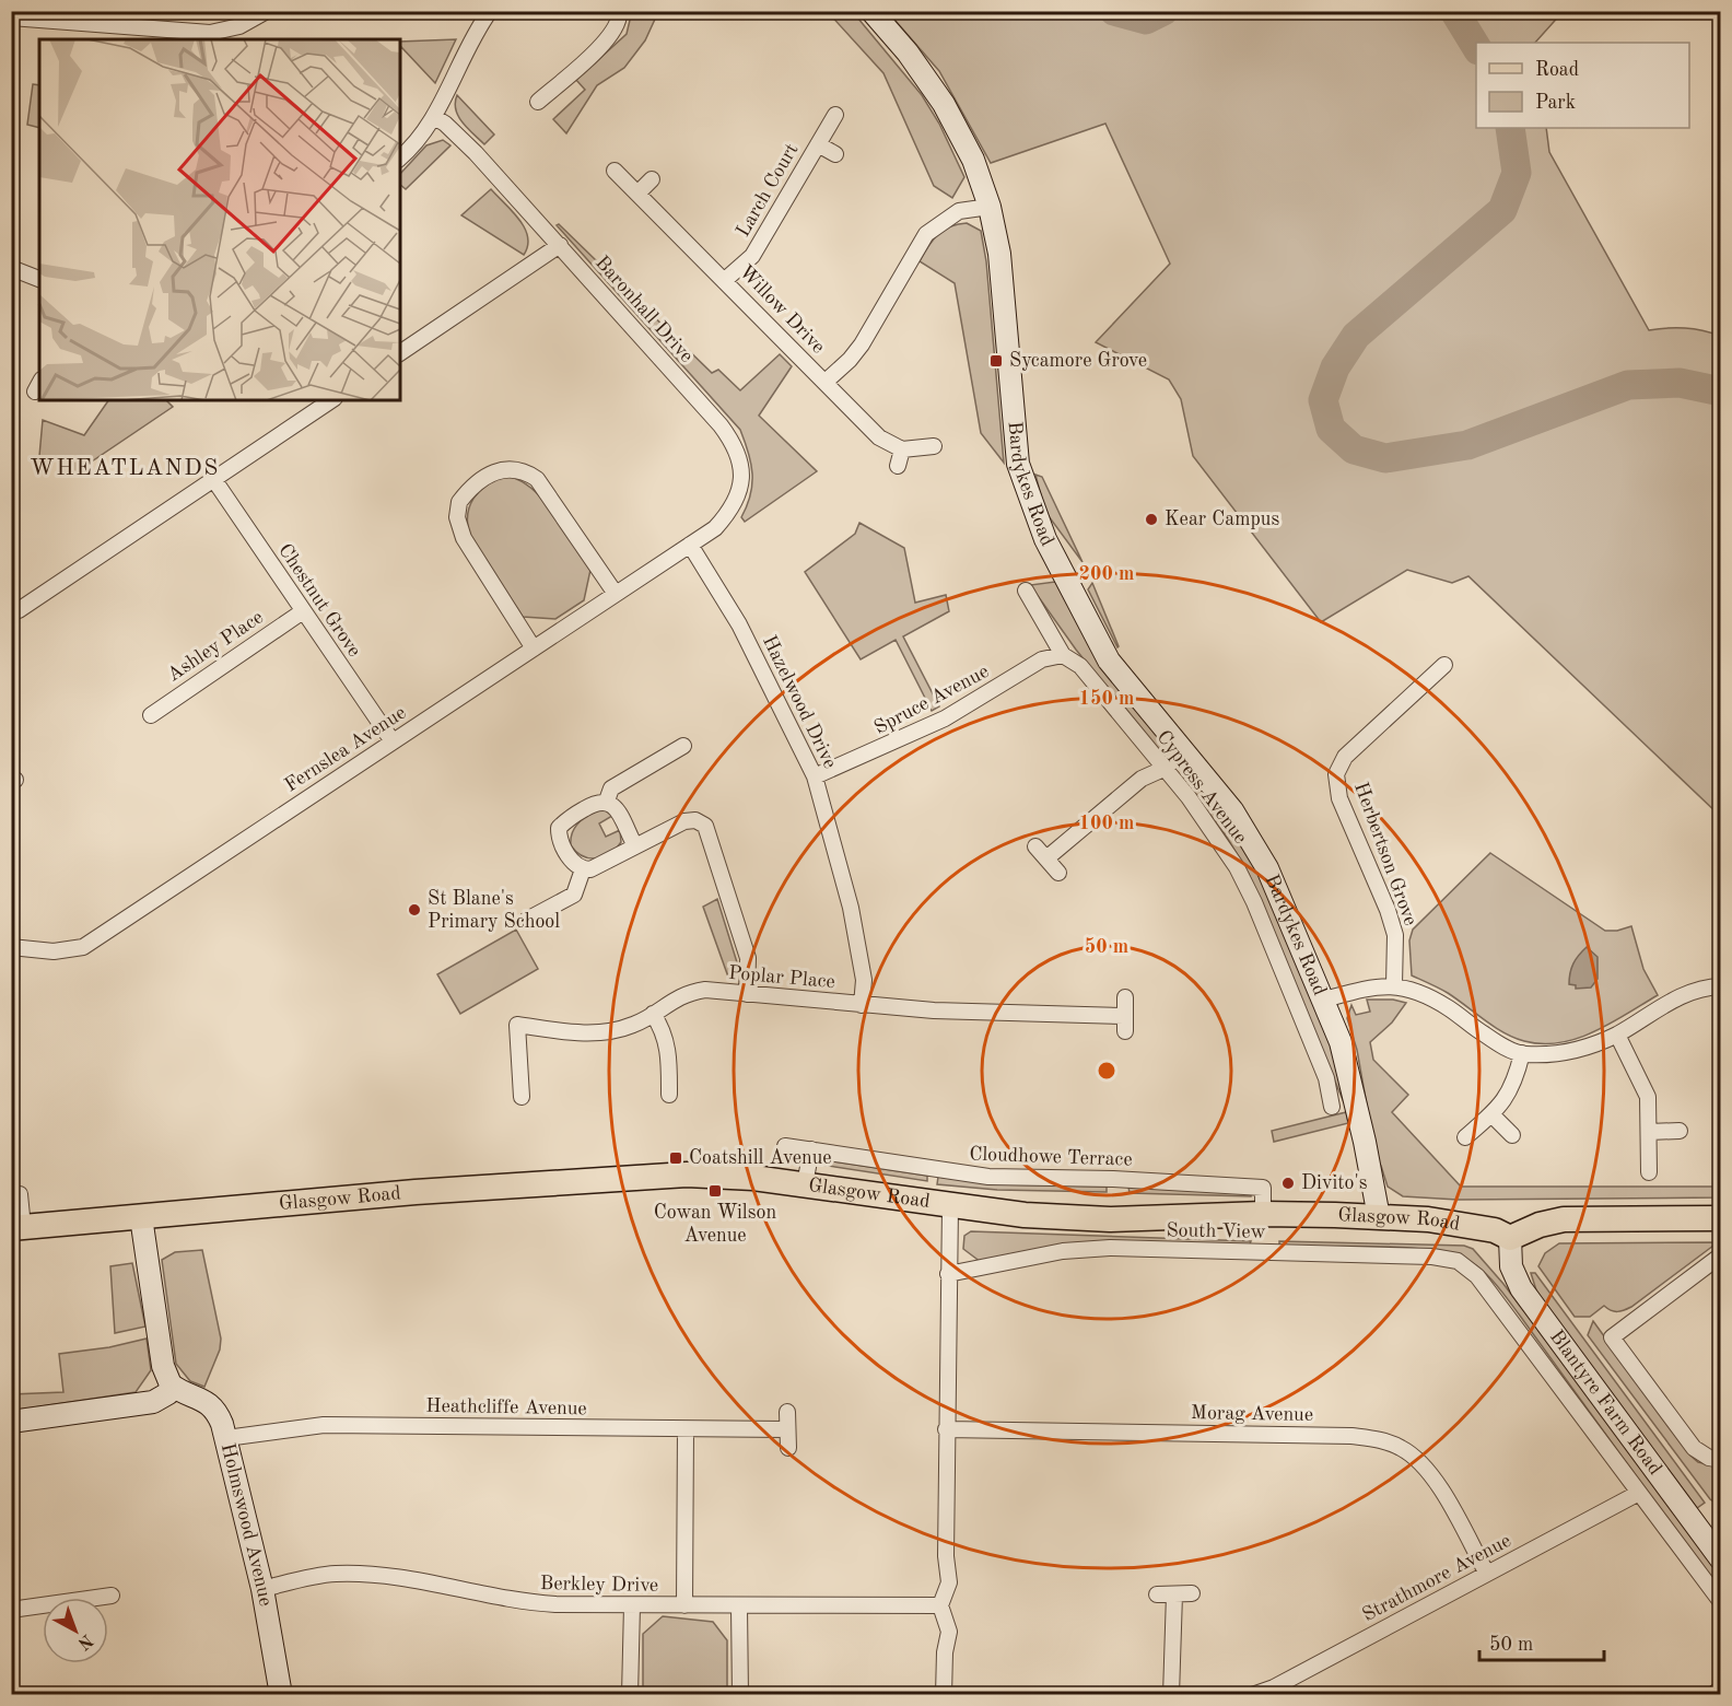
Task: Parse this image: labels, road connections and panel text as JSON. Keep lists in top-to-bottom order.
{
  "streets": {
    "main road": [
      "Bardykes Road",
      "Glasgow Road",
      "Blantyre Farm Road",
      "Holmswood Avenue"
    ],
    "street": [
      "Larch Court",
      "Baronhall Drive",
      "Willow Drive",
      "Chestnut Grove",
      "Ashley Place",
      "Spruce Avenue",
      "Hazelwood Drive",
      "Fernslea Avenue",
      "Cypress Avenue",
      "Herbertson Grove",
      "Poplar Place",
      "Cloudhowe Terrace",
      "South View",
      "Heathcliffe Avenue",
      "Morag Avenue",
      "Strathmore Avenue",
      "Berkley Drive"
    ]
  },
  "crossings": [
    ["Larch Court", "Willow Drive"],
    ["Baronhall Drive", "Hazelwood Drive"],
    ["Baronhall Drive", "Fernslea Avenue"],
    ["Bardykes Road", "Glasgow Road"],
    ["Chestnut Grove", "Ashley Place"],
    ["Chestnut Grove", "Fernslea Avenue"],
    ["Spruce Avenue", "Hazelwood Drive"],
    ["Spruce Avenue", "Cypress Avenue"],
    ["Hazelwood Drive", "Fernslea Avenue"],
    ["Hazelwood Drive", "Poplar Place"],
    ["Cloudhowe Terrace", "Glasgow Road"],
    ["Glasgow Road", "Blantyre Farm Road"],
    ["South View", "Strathmore Avenue"],
    ["Heathcliffe Avenue", "Holmswood Avenue"],
    ["Morag Avenue", "Strathmore Avenue"],
    ["Holmswood Avenue", "Berkley Drive"]
  ],
  "districts": ["WHEATLANDS"],
  "places": {
    "transit": ["Sycamore Grove", "Coatshill Avenue", "Cowan Wilson Avenue"],
    "other": ["Kear Campus", "St Blane's Primary School", "Divito's"]
  },
  "legend": ["Road", "Park"],
  "scale_bar": "50 m",
  "north": "bottom right",
  "rings": [
    "200 m",
    "150 m",
    "100 m",
    "50 m"
  ]
}
